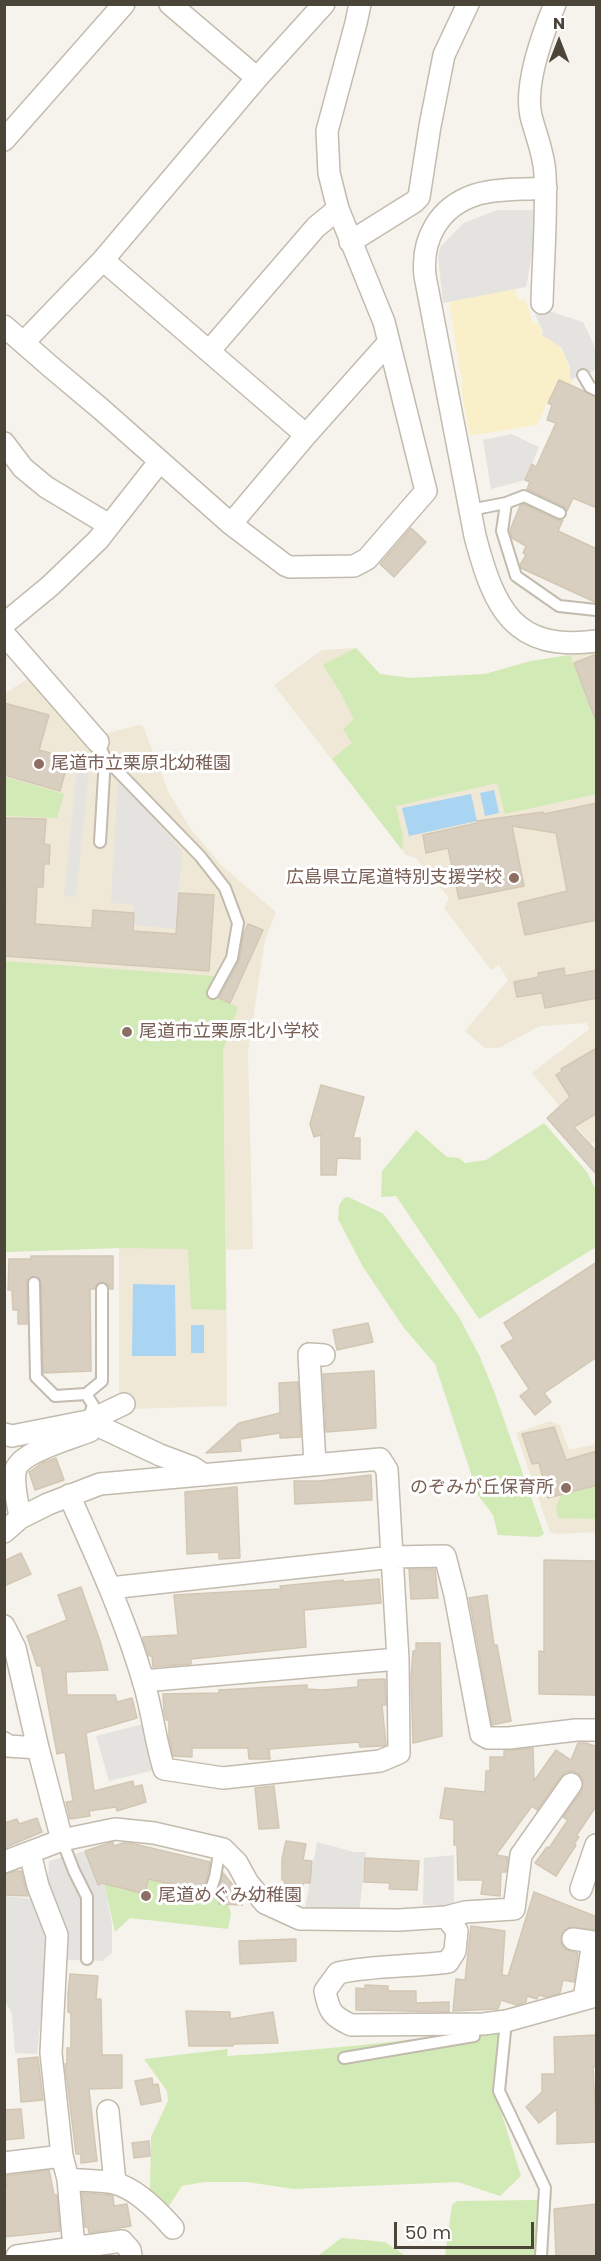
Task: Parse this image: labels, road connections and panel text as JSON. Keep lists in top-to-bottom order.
{
  "places": [
    "尾道市立栗原北幼稚園",
    "広島県立尾道特別支援学校",
    "尾道市立栗原北小学校",
    "のぞみが丘保育所",
    "尾道めぐみ幼稚園"
  ],
  "scale_bar": "50 m",
  "north": "top"
}
